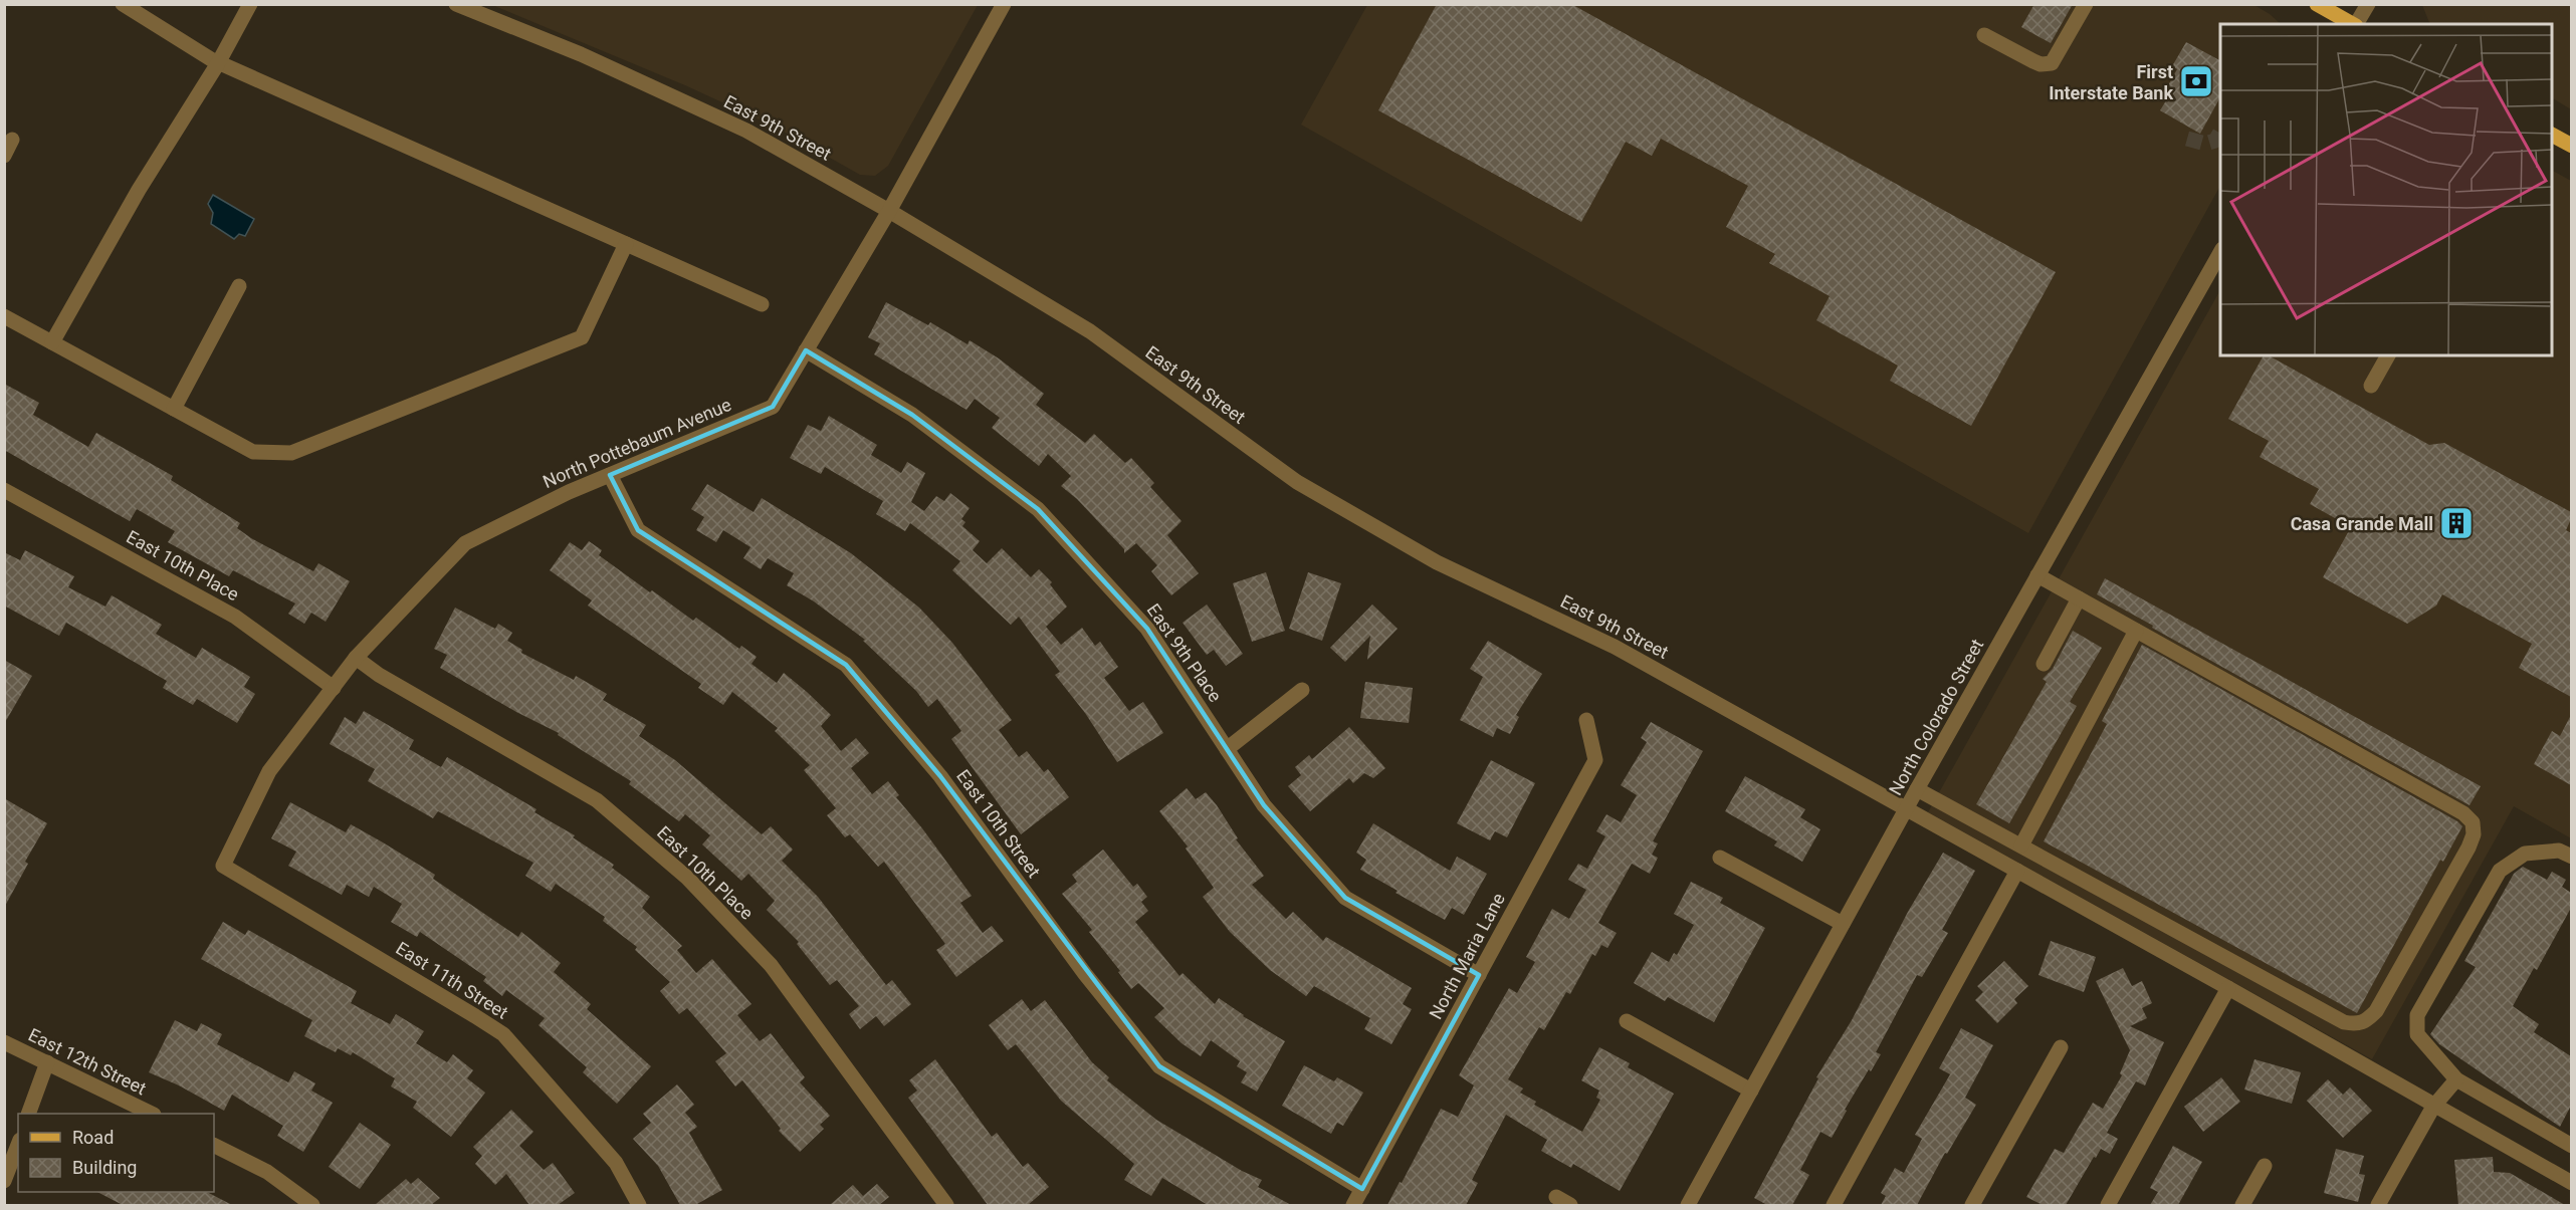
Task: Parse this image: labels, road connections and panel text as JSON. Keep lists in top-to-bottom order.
{
  "streets": {
    "street": [
      "East 9th Street",
      "North Pottebaum Avenue",
      "East 10th Place",
      "East 9th Place",
      "North Colorado Street",
      "East 10th Street",
      "North Maria Lane",
      "East 11th Street",
      "East 12th Street"
    ]
  },
  "crossings": [
    ["East 9th Street", "North Pottebaum Avenue"],
    ["East 9th Street", "North Colorado Street"],
    ["North Pottebaum Avenue", "East 10th Place"],
    ["North Pottebaum Avenue", "East 9th Place"],
    ["North Pottebaum Avenue", "East 10th Street"],
    ["North Pottebaum Avenue", "East 11th Street"],
    ["East 9th Place", "North Maria Lane"],
    ["East 10th Street", "North Maria Lane"]
  ],
  "places": {
    "bank": ["First Interstate Bank"],
    "building": ["Casa Grande Mall"]
  },
  "legend": ["Road", "Building"]
}
